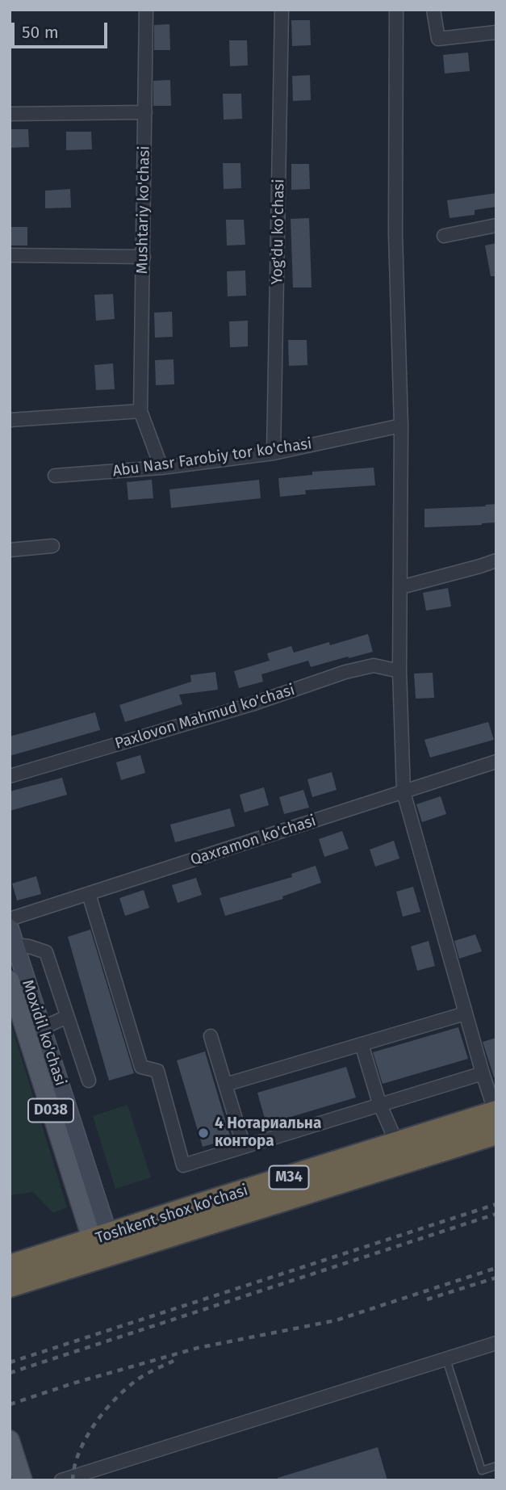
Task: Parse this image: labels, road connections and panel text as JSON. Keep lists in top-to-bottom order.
{
  "streets": {
    "highway": ["M34", "Toshkent shox ko'chasi"],
    "main road": ["Moxidil ko'chasi", "D038"],
    "street": [
      "Mushtariy ko'chasi",
      "Yog'du ko'chasi",
      "Abu Nasr Farobiy tor ko'chasi",
      "Paxlovon Mahmud ko'chasi",
      "Qaxramon ko'chasi"
    ]
  },
  "crossings": [
    ["Yog'du ko'chasi", "Abu Nasr Farobiy tor ko'chasi"],
    ["Moxidil ko'chasi", "D038"],
    ["Moxidil ko'chasi", "Toshkent shox ko'chasi"],
    ["D038", "Toshkent shox ko'chasi"]
  ],
  "places": ["4 Нотариальна контора"],
  "scale_bar": "50 m"
}
